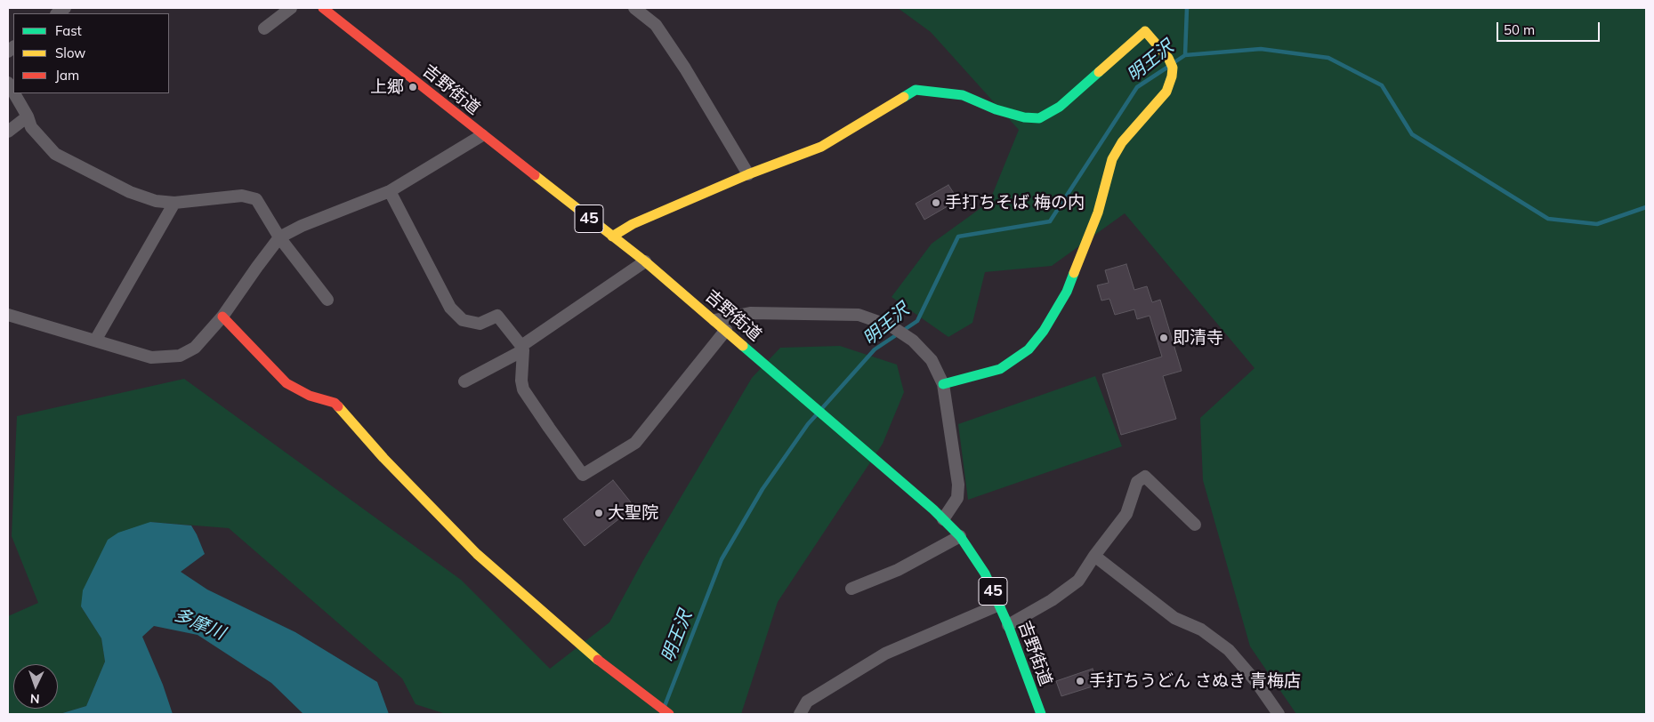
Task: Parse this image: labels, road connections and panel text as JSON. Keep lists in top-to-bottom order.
{
  "streets": {
    "street": ["吉野街道", "45"]
  },
  "water": ["明王沢", "多摩川"],
  "places": [
    "上郷",
    "手打ちそば 梅の内",
    "即清寺",
    "大聖院",
    "手打ちうどん さぬき 青梅店"
  ],
  "legend": ["Fast", "Slow", "Jam"],
  "scale_bar": "50 m",
  "north": "bottom"
}
